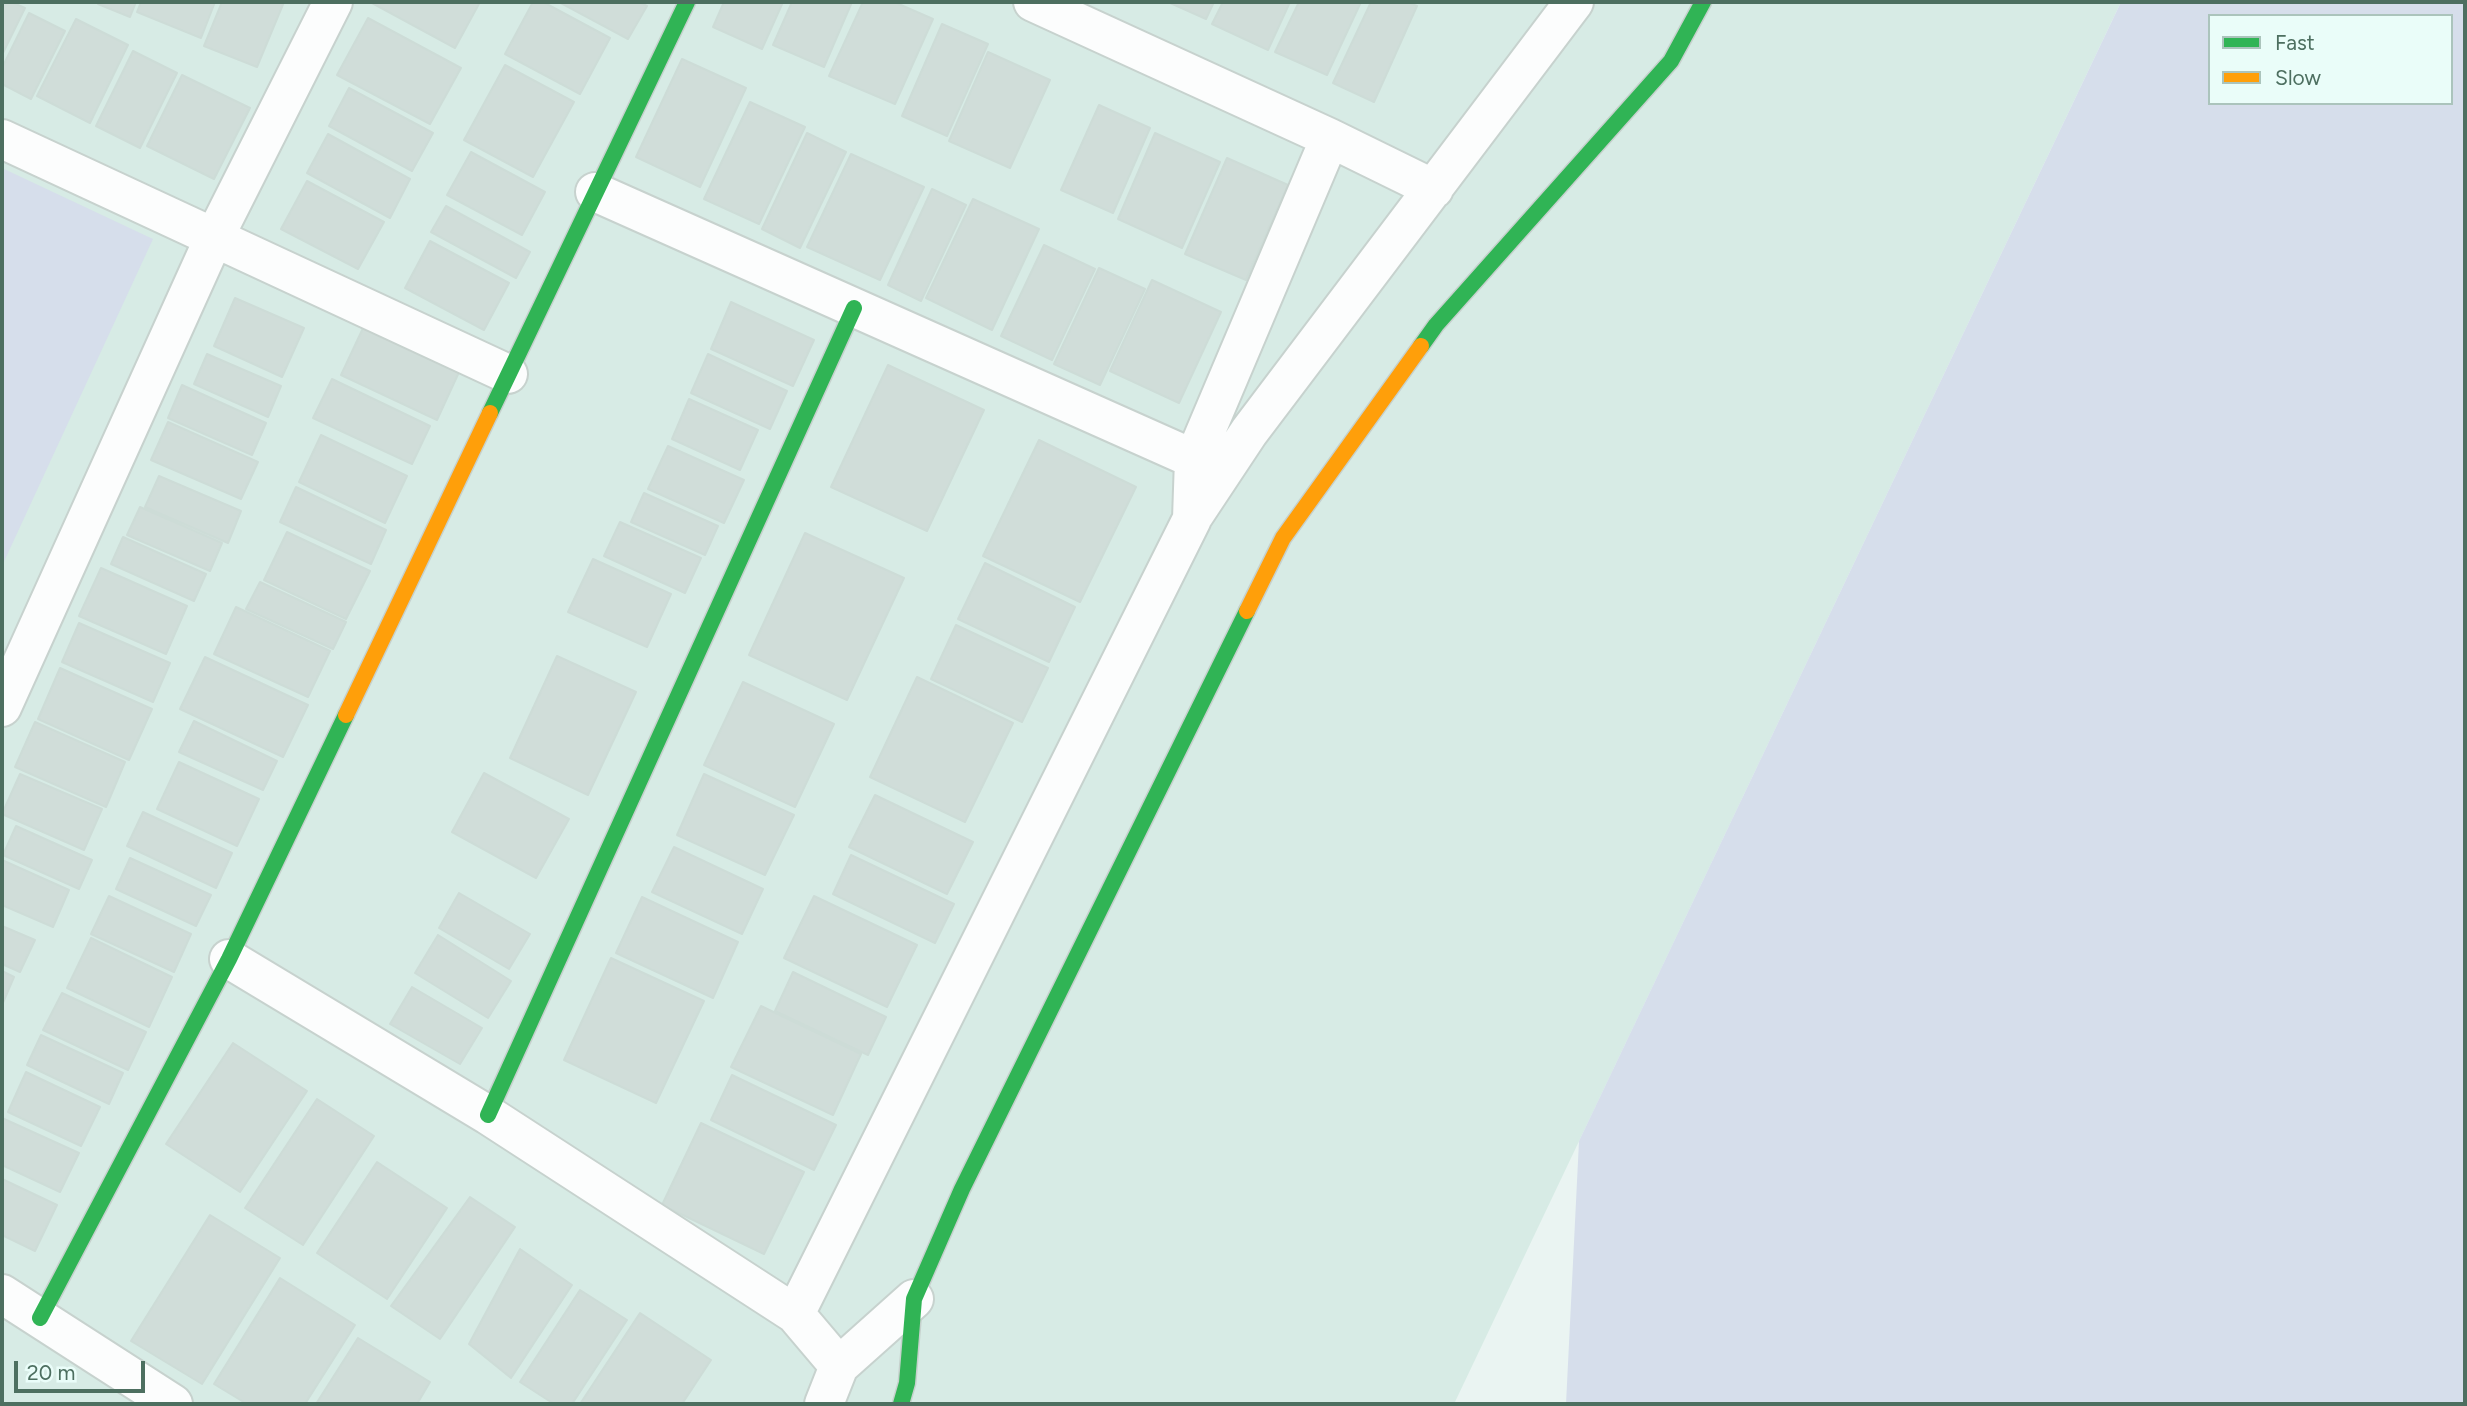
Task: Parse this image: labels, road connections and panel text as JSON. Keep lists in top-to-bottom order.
{
  "legend": ["Fast", "Slow"],
  "scale_bar": "20 m"
}
